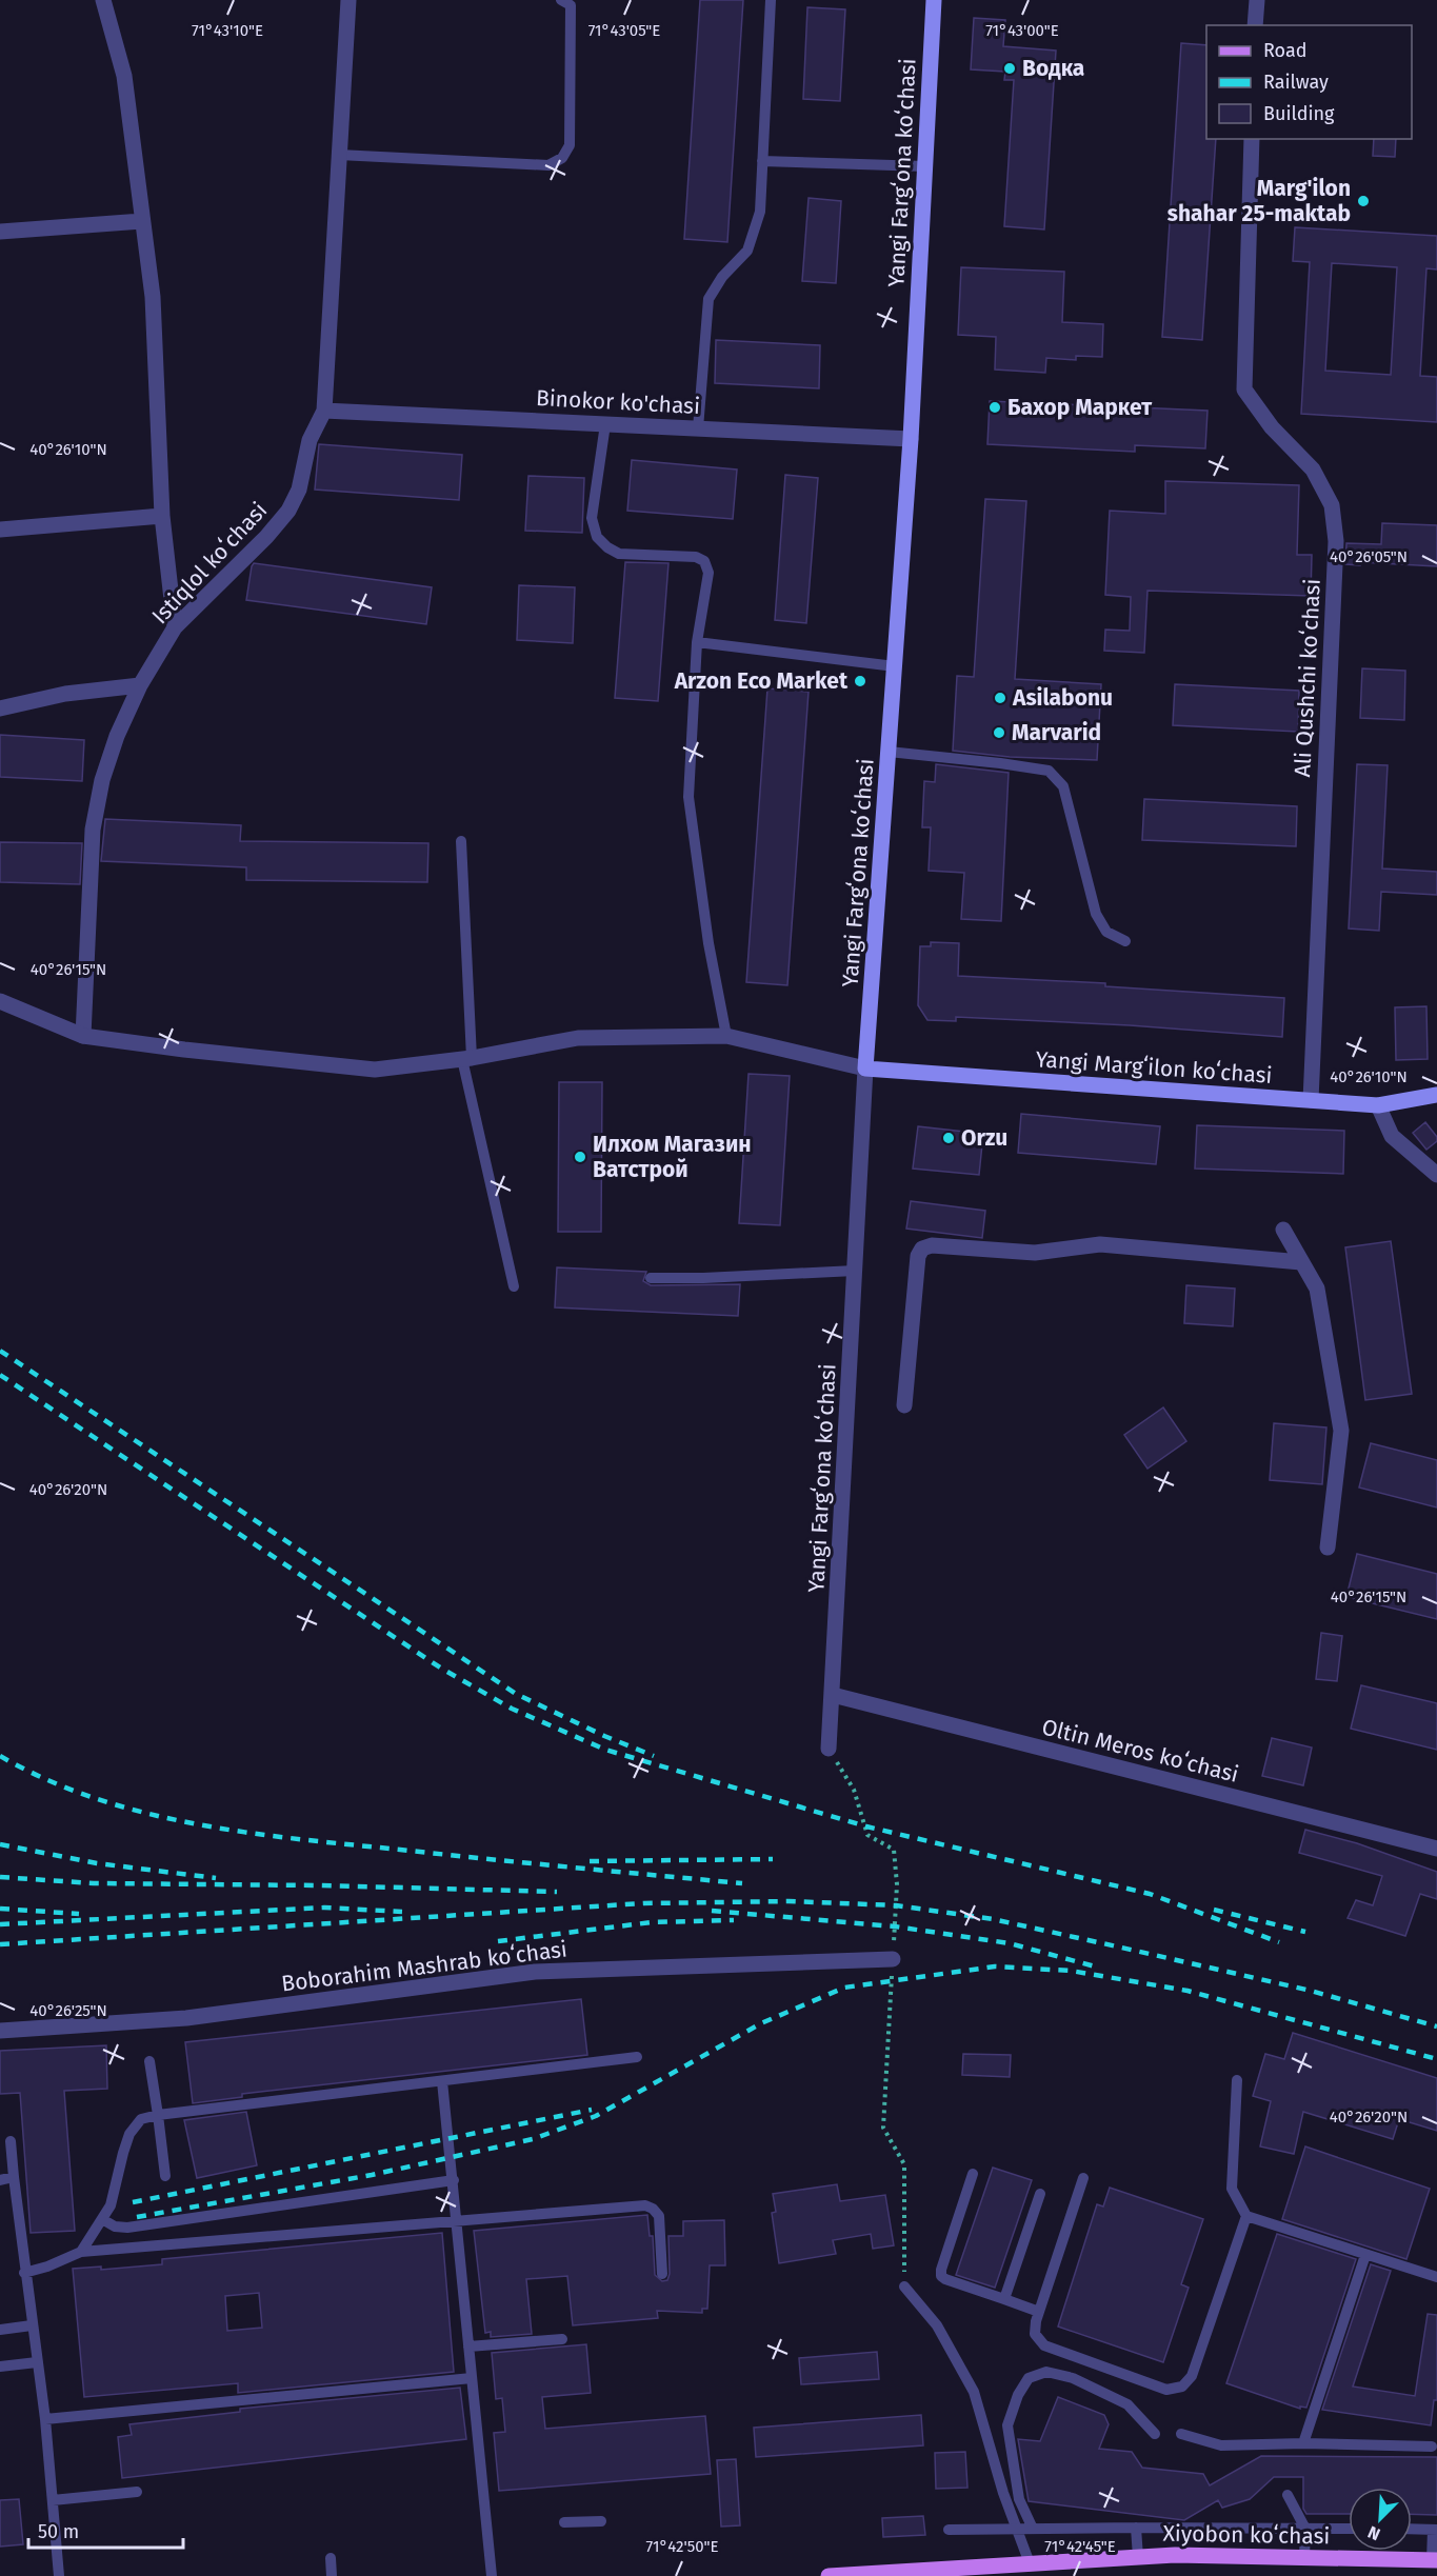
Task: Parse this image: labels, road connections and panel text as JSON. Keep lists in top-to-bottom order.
{
  "streets": {
    "main road": ["Yangi Fargʻona koʻchasi", "Yangi Margʻilon koʻchasi", "Xiyobon koʻchasi"],
    "street": [
      "Binokor ko'chasi",
      "Istiqlol koʻchasi",
      "Ali Qushchi koʻchasi",
      "Oltin Meros koʻchasi",
      "Boborahim Mashrab koʻchasi"
    ]
  },
  "crossings": [
    ["Yangi Fargʻona koʻchasi", "Binokor ko'chasi"],
    ["Yangi Fargʻona koʻchasi", "Yangi Margʻilon koʻchasi"],
    ["Yangi Fargʻona koʻchasi", "Oltin Meros koʻchasi"],
    ["Binokor ko'chasi", "Istiqlol koʻchasi"],
    ["Ali Qushchi koʻchasi", "Yangi Margʻilon koʻchasi"]
  ],
  "places": [
    "Водка",
    "Marg'ilon shahar 25-maktab",
    "Бахор Маркет",
    "Arzon Eco Market",
    "Asilabonu",
    "Marvarid",
    "Orzu",
    "Илхом Магазин Ватстрой"
  ],
  "legend": ["Road", "Railway", "Building"],
  "scale_bar": "50 m",
  "north": "bottom left",
  "coordinates": [
    "71°43'10\"E",
    "71°43'00\"E",
    "71°43'05\"E",
    "40°26'10\"N",
    "40°26'05\"N",
    "40°26'15\"N",
    "40°26'20\"N",
    "40°26'25\"N",
    "71°42'50\"E",
    "71°42'45\"E"
  ]
}
